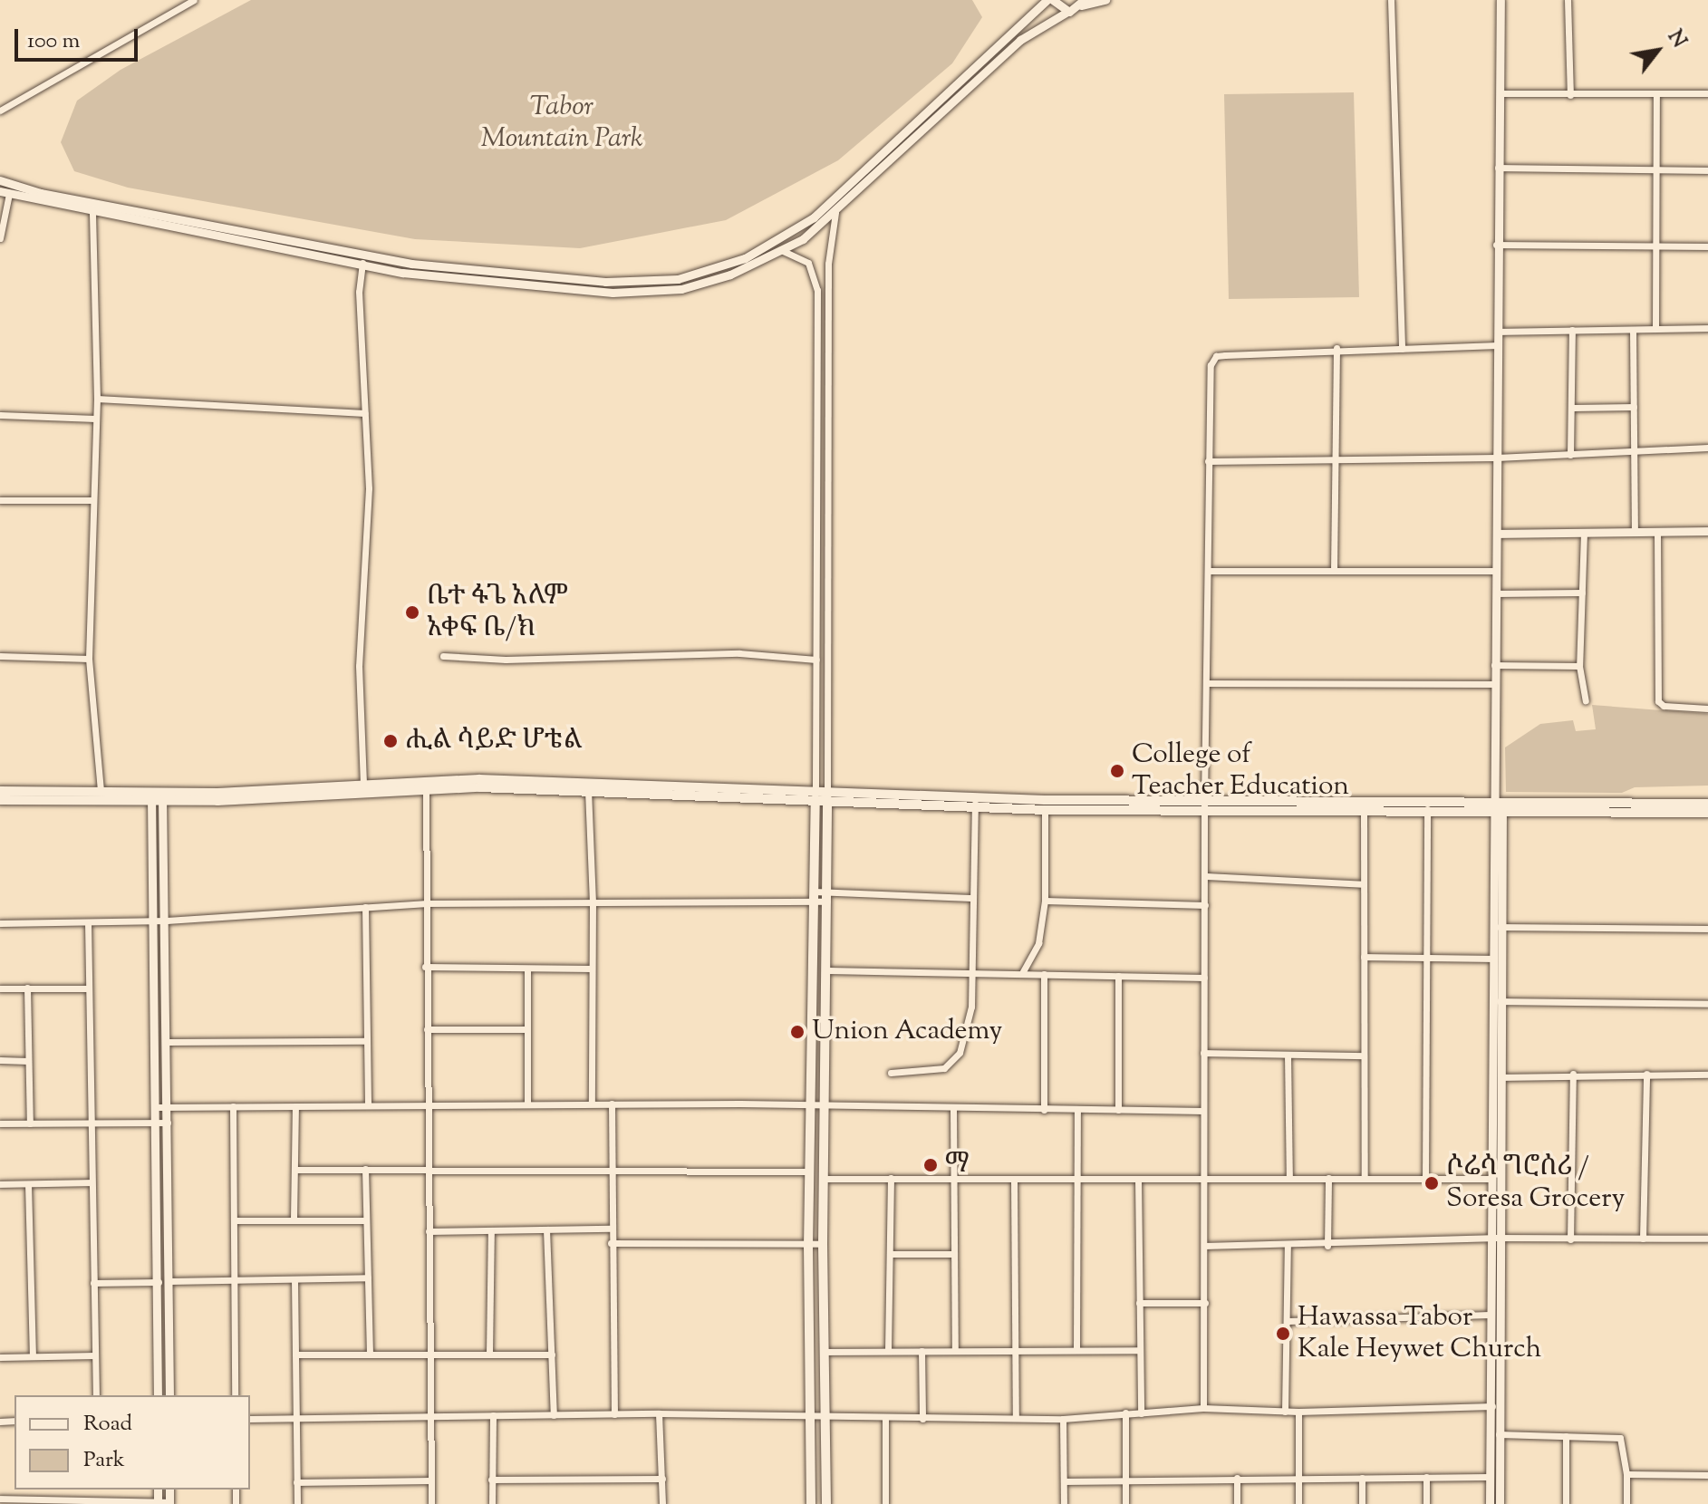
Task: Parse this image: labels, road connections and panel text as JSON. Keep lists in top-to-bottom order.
{
  "parks": ["Tabor Mountain Park"],
  "places": [
    "ቤተ ፋጌ አለም አቀፍ ቤ/ክ",
    "ሒል ሳይድ ሆቴል",
    "College of Teacher Education",
    "Union Academy",
    "ማ",
    "ሶሬሳ ግሮሰሪ / Soresa Grocery",
    "Hawassa Tabor Kale Heywet Church"
  ],
  "legend": ["Road", "Park"],
  "scale_bar": "100 m",
  "north": "top right"
}
